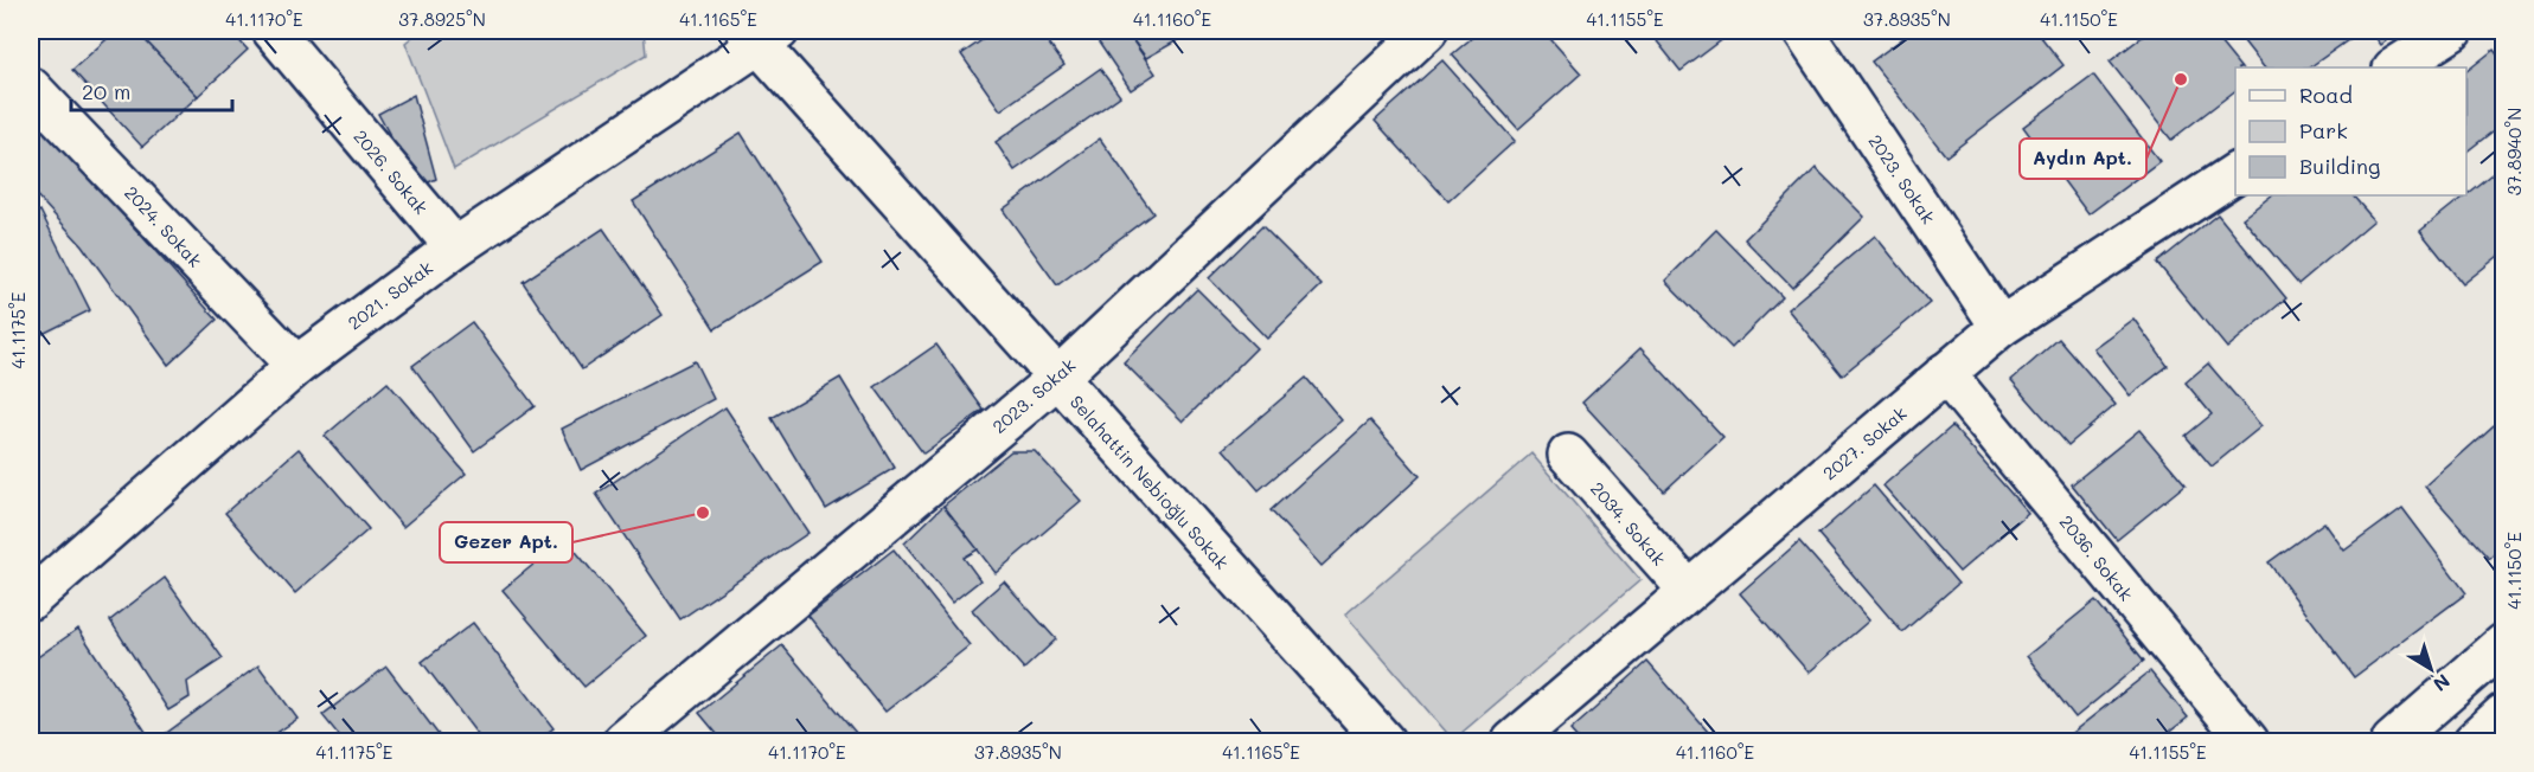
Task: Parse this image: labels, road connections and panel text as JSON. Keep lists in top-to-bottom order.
{
  "streets": {
    "street": [
      "2026. Sokak",
      "2023. Sokak",
      "2024. Sokak",
      "2021. Sokak",
      "2027. Sokak",
      "Selahattin Nebioğlu Sokak",
      "2034. Sokak",
      "2036. Sokak"
    ]
  },
  "crossings": [
    ["2026. Sokak", "2021. Sokak"],
    ["2023. Sokak", "2027. Sokak"],
    ["2023. Sokak", "Selahattin Nebioğlu Sokak"],
    ["2024. Sokak", "2021. Sokak"],
    ["2021. Sokak", "Selahattin Nebioğlu Sokak"],
    ["2027. Sokak", "2034. Sokak"],
    ["2027. Sokak", "2036. Sokak"]
  ],
  "places": ["Aydın Apt.", "Gezer Apt."],
  "legend": ["Road", "Park", "Building"],
  "scale_bar": "20 m",
  "north": "bottom right",
  "coordinates": [
    "41.1170°E",
    "37.8925°N",
    "41.1165°E",
    "41.1160°E",
    "41.1155°E",
    "37.8935°N",
    "41.1150°E",
    "37.8940°N",
    "41.1175°E"
  ]
}
